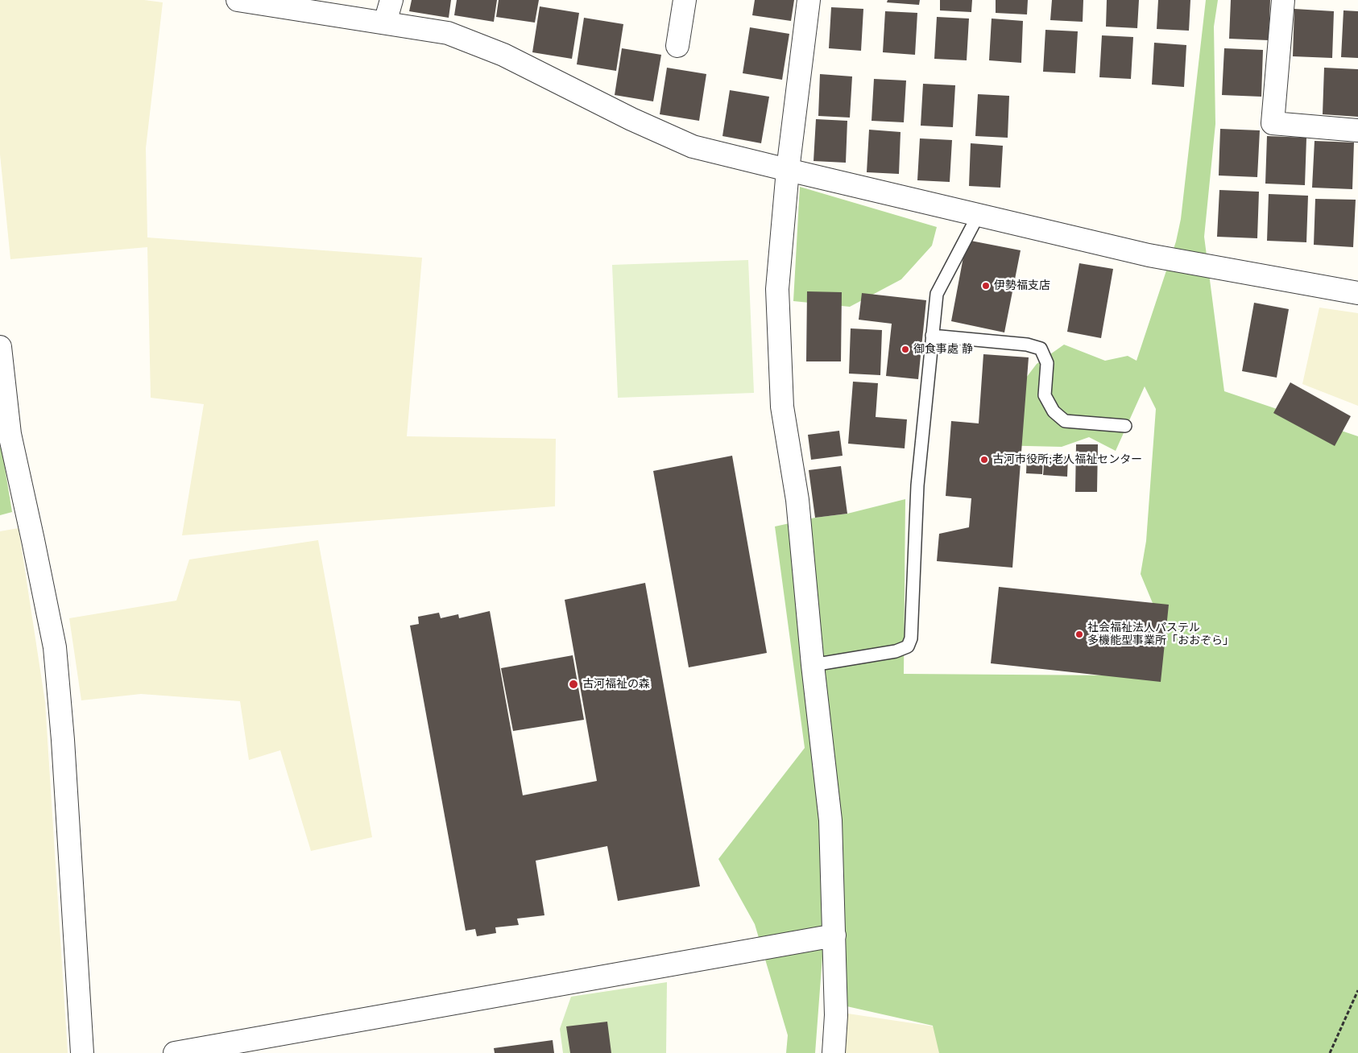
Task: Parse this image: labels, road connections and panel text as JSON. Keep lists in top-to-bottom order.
{
  "places": [
    "伊勢福支店",
    "御食事處 静",
    "古河市役所;老人福祉センター",
    "社会福祉法人パステル 多機能型事業所「おおぞら」",
    "古河福祉の森"
  ]
}
